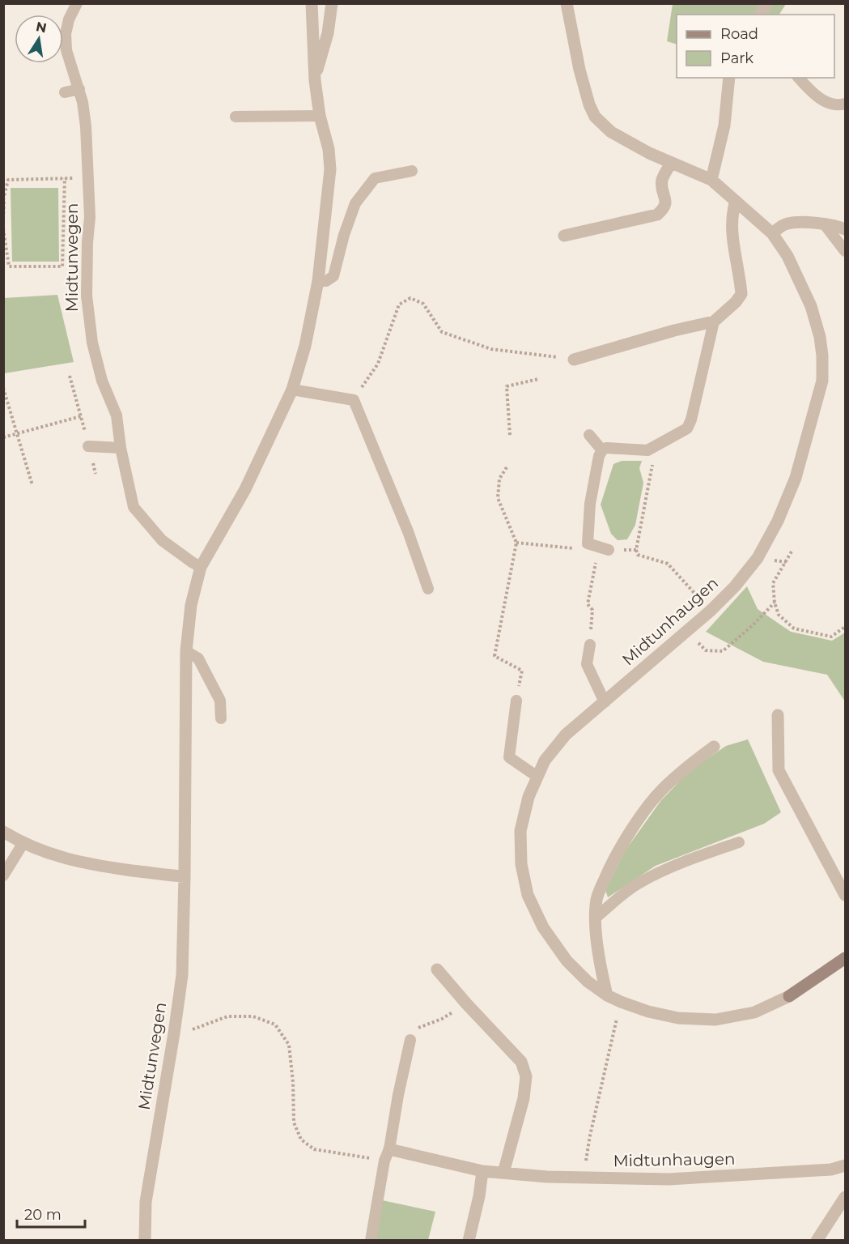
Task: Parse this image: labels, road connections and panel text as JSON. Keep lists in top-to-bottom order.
{
  "streets": {
    "street": ["Midtunvegen", "Midtunhaugen"]
  },
  "legend": ["Road", "Park"],
  "scale_bar": "20 m",
  "north": "top"
}
